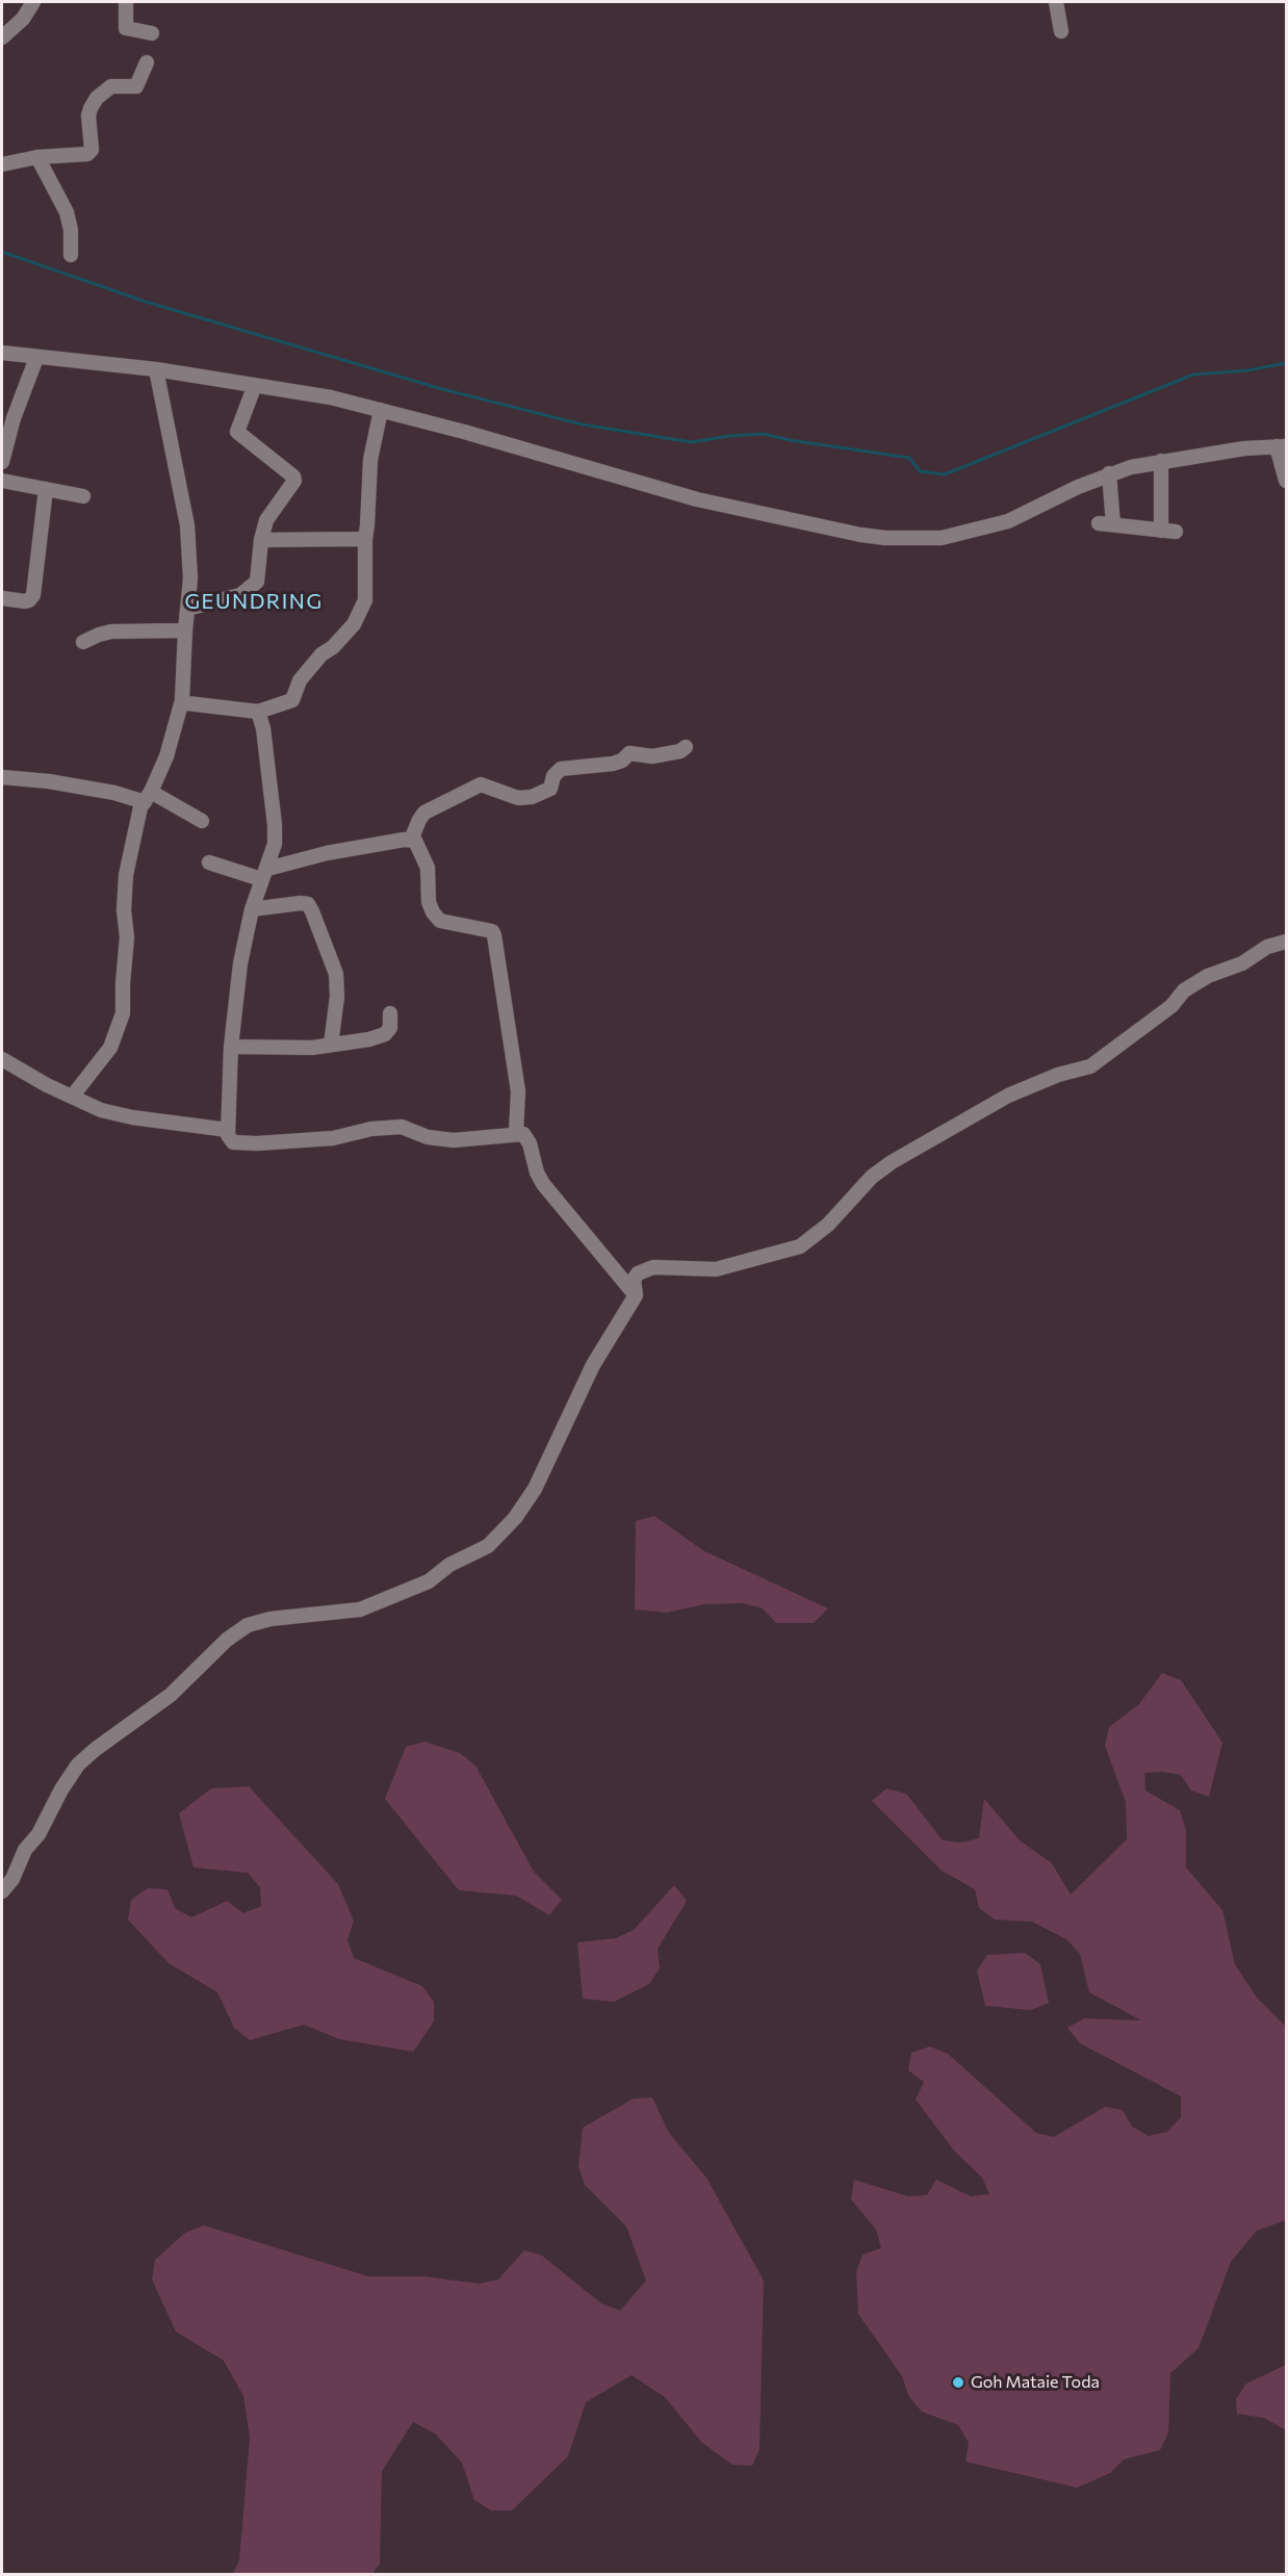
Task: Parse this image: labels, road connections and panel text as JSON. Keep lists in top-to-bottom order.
{
  "districts": ["GEUNDRING"],
  "places": ["Goh Mataie Toda"]
}
